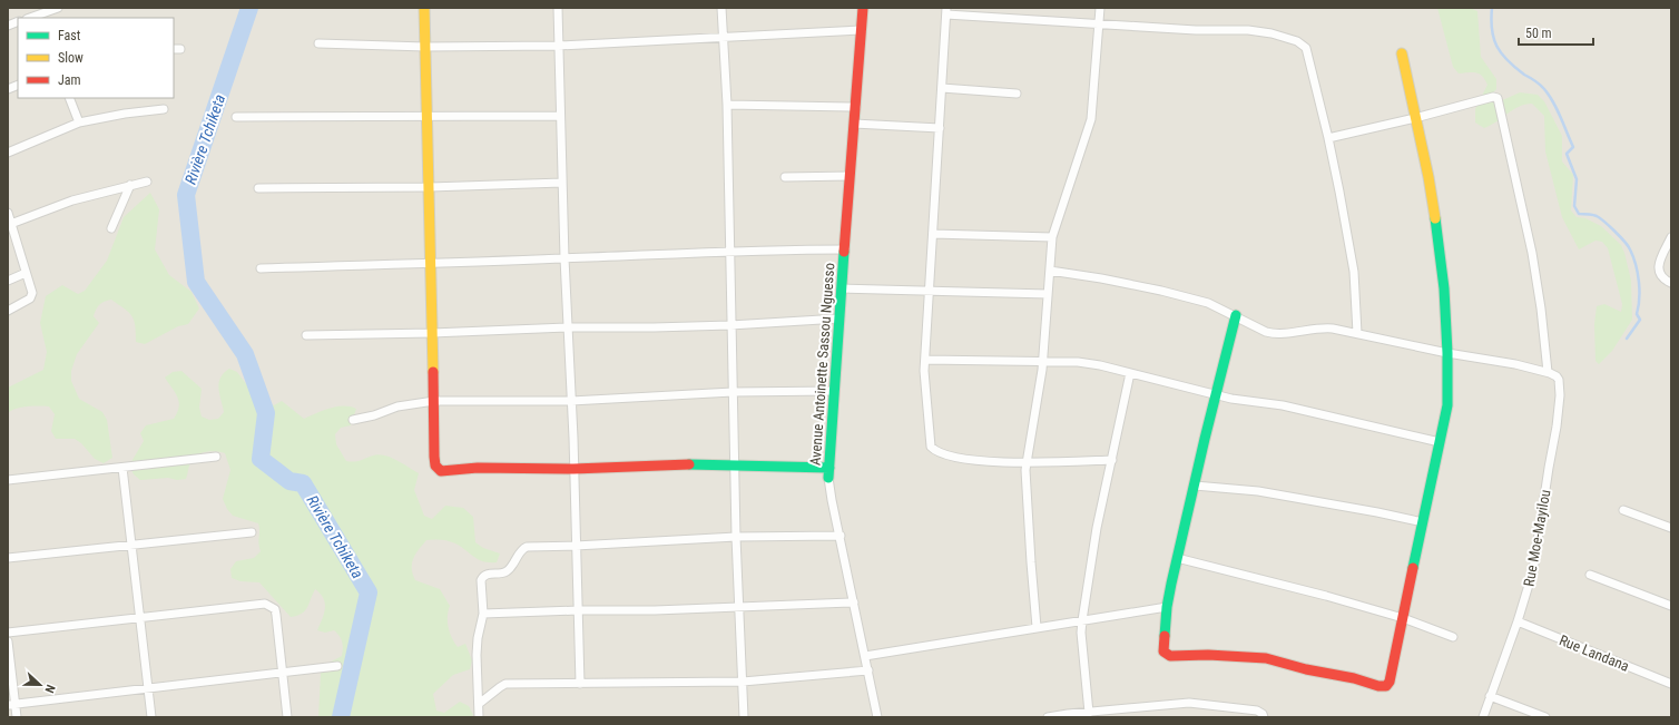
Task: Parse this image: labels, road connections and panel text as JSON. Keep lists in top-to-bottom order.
{
  "streets": {
    "street": ["Avenue Antoinette Sassou Nguesso", "Rue Moe-Mayilou", "Rue Landana"]
  },
  "crossings": [
    ["Rue Moe-Mayilou", "Rue Landana"]
  ],
  "water": ["Rivière Tchiketa"],
  "legend": ["Fast", "Slow", "Jam"],
  "scale_bar": "50 m",
  "north": "right"
}
